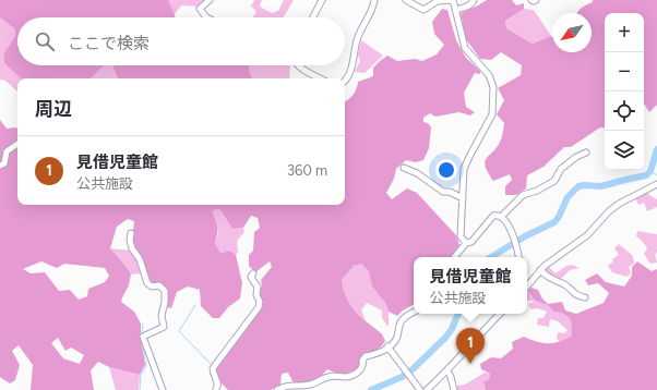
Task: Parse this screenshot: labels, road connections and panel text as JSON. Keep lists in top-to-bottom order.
{
  "north": "bottom left",
  "page": {
    "map_buttons": ["+", "−"],
    "search": "ここで検索",
    "heading": "周辺",
    "list": [
      {
        "mark": "1",
        "name": "見借児童館",
        "note": "公共施設",
        "value": "360 m"
      }
    ],
    "popup": ["見借児童館", "公共施設"],
    "pins": "1"
  }
}
